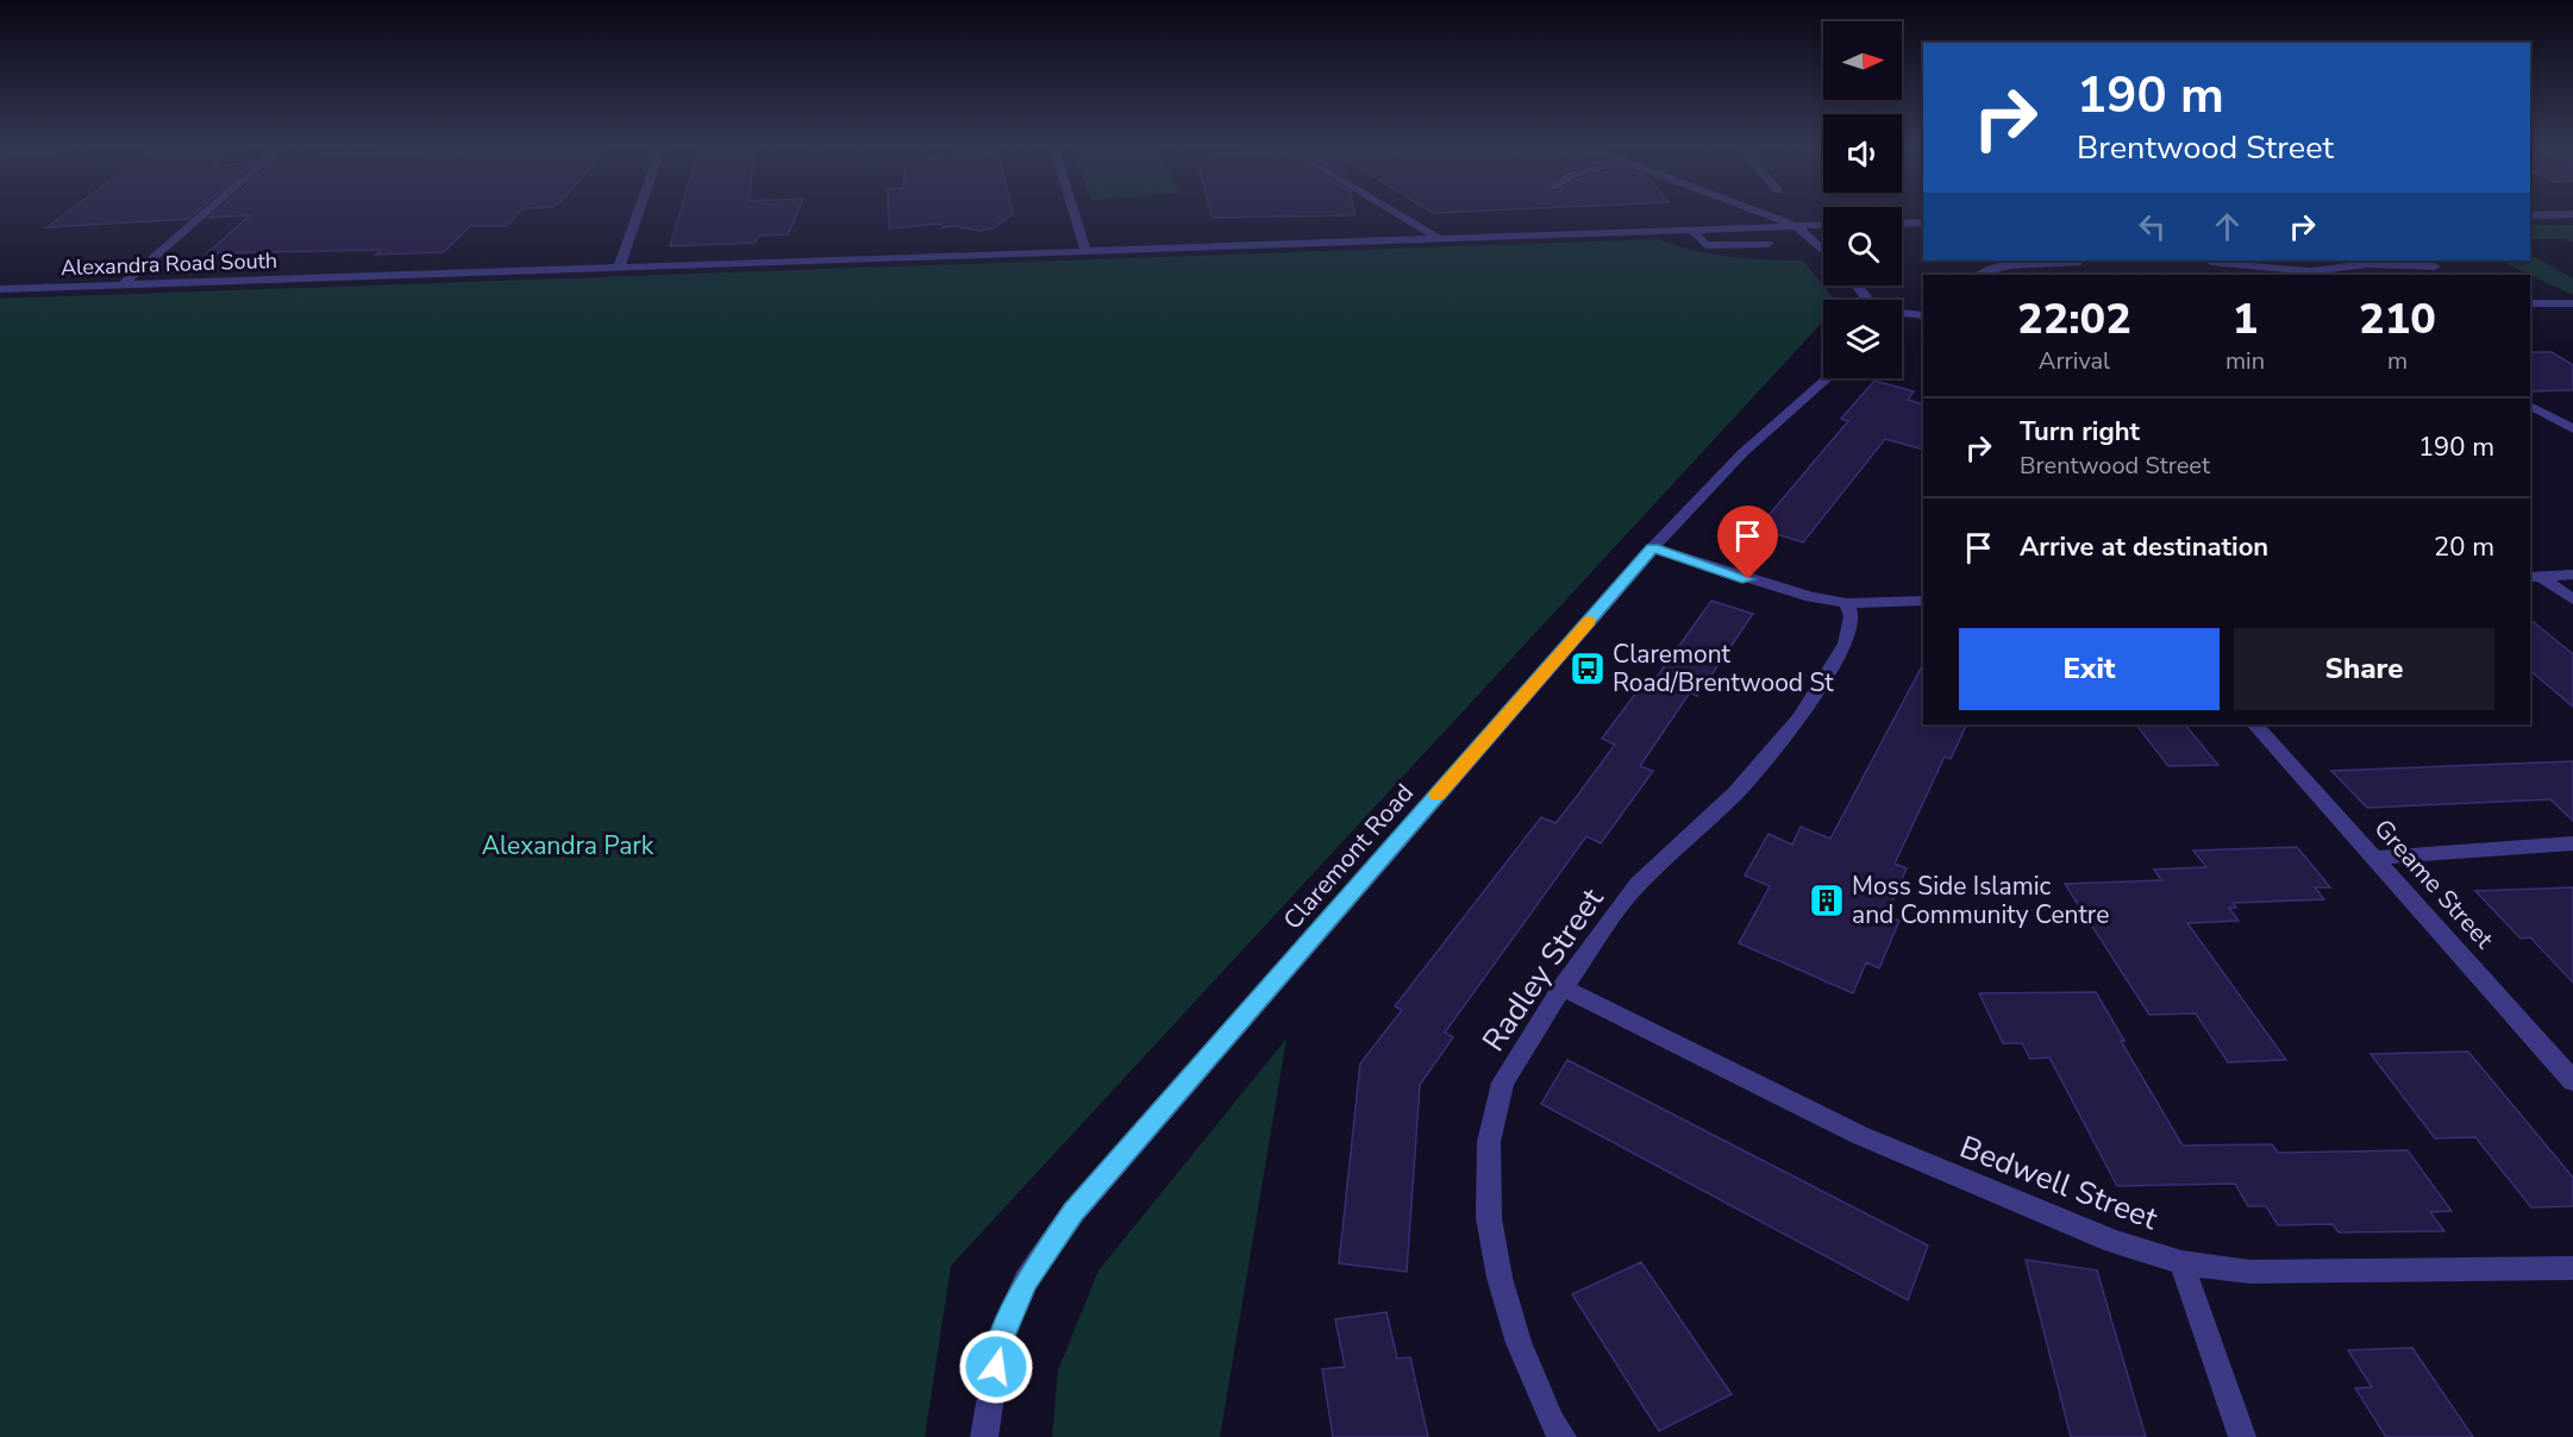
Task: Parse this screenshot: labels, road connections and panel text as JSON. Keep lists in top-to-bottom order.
{
  "streets": {
    "street": [
      "Alexandra Road South",
      "Claremont Road",
      "Greame Street",
      "Radley Street",
      "Bedwell Street"
    ]
  },
  "crossings": [
    ["Radley Street", "Bedwell Street"]
  ],
  "parks": ["Alexandra Park"],
  "places": {
    "bus stop": ["Claremont Road/Brentwood St"],
    "building": ["Moss Side Islamic and Community Centre"]
  },
  "north": "right",
  "page": {
    "turn": ["190 m", "Brentwood Street"],
    "eta": [
      "22:02",
      "Arrival",
      "1",
      "min",
      "210",
      "m"
    ],
    "list": [
      {
        "name": "Turn right",
        "note": "Brentwood Street",
        "value": "190 m"
      },
      {
        "name": "Arrive at destination",
        "value": "20 m"
      }
    ],
    "buttons": ["Exit", "Share"]
  }
}
